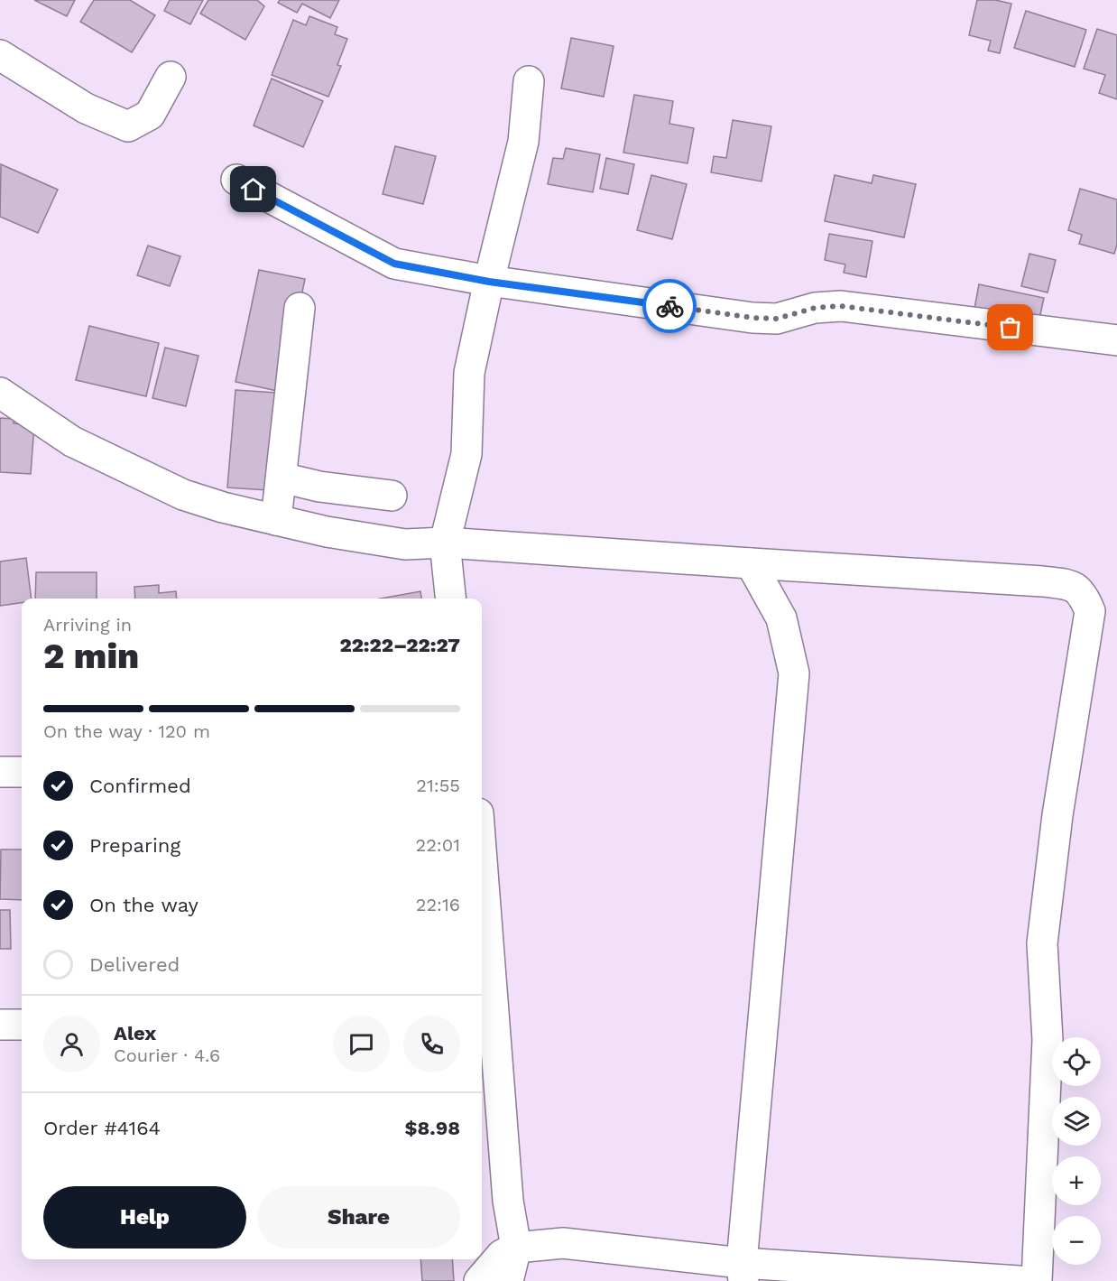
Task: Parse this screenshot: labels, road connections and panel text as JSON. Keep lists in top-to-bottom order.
{
  "page": {
    "heading": ["2 min", "Arriving in", "22:22–22:27"],
    "panel": [
      "Alex",
      "Courier · 4.6",
      "Order #4164",
      "$8.98"
    ],
    "bar": "On the way · 120 m",
    "list": [
      ["Confirmed", "21:55"],
      ["Preparing", "22:01"],
      ["On the way", "22:16"],
      "Delivered"
    ],
    "map_buttons": ["+", "−"],
    "buttons": ["Help", "Share"]
  }
}
